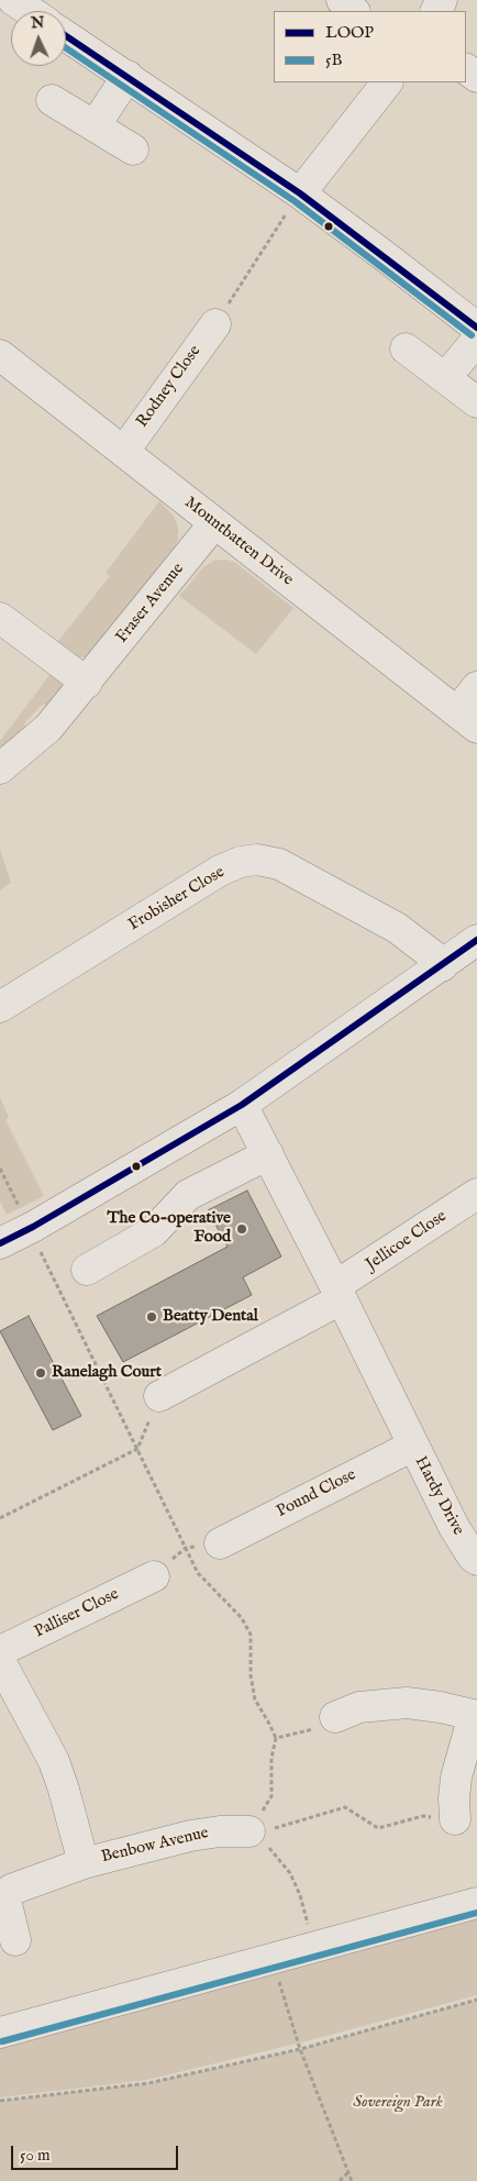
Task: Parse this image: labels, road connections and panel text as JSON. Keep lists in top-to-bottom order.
{
  "streets": {
    "street": [
      "Rodney Close",
      "Mountbatten Drive",
      "Fraser Avenue",
      "Frobisher Close",
      "Jellicoe Close",
      "Pound Close",
      "Hardy Drive",
      "Palliser Close",
      "Benbow Avenue"
    ]
  },
  "crossings": [
    ["Rodney Close", "Mountbatten Drive"],
    ["Mountbatten Drive", "Fraser Avenue"],
    ["Jellicoe Close", "Hardy Drive"],
    ["Pound Close", "Hardy Drive"]
  ],
  "parks": ["Sovereign Park"],
  "places": ["The Co-operative Food", "Beatty Dental", "Ranelagh Court"],
  "lines": ["transit line LOOP", "transit line 5B"],
  "legend": ["LOOP", "5B"],
  "scale_bar": "50 m",
  "north": "top"
}
